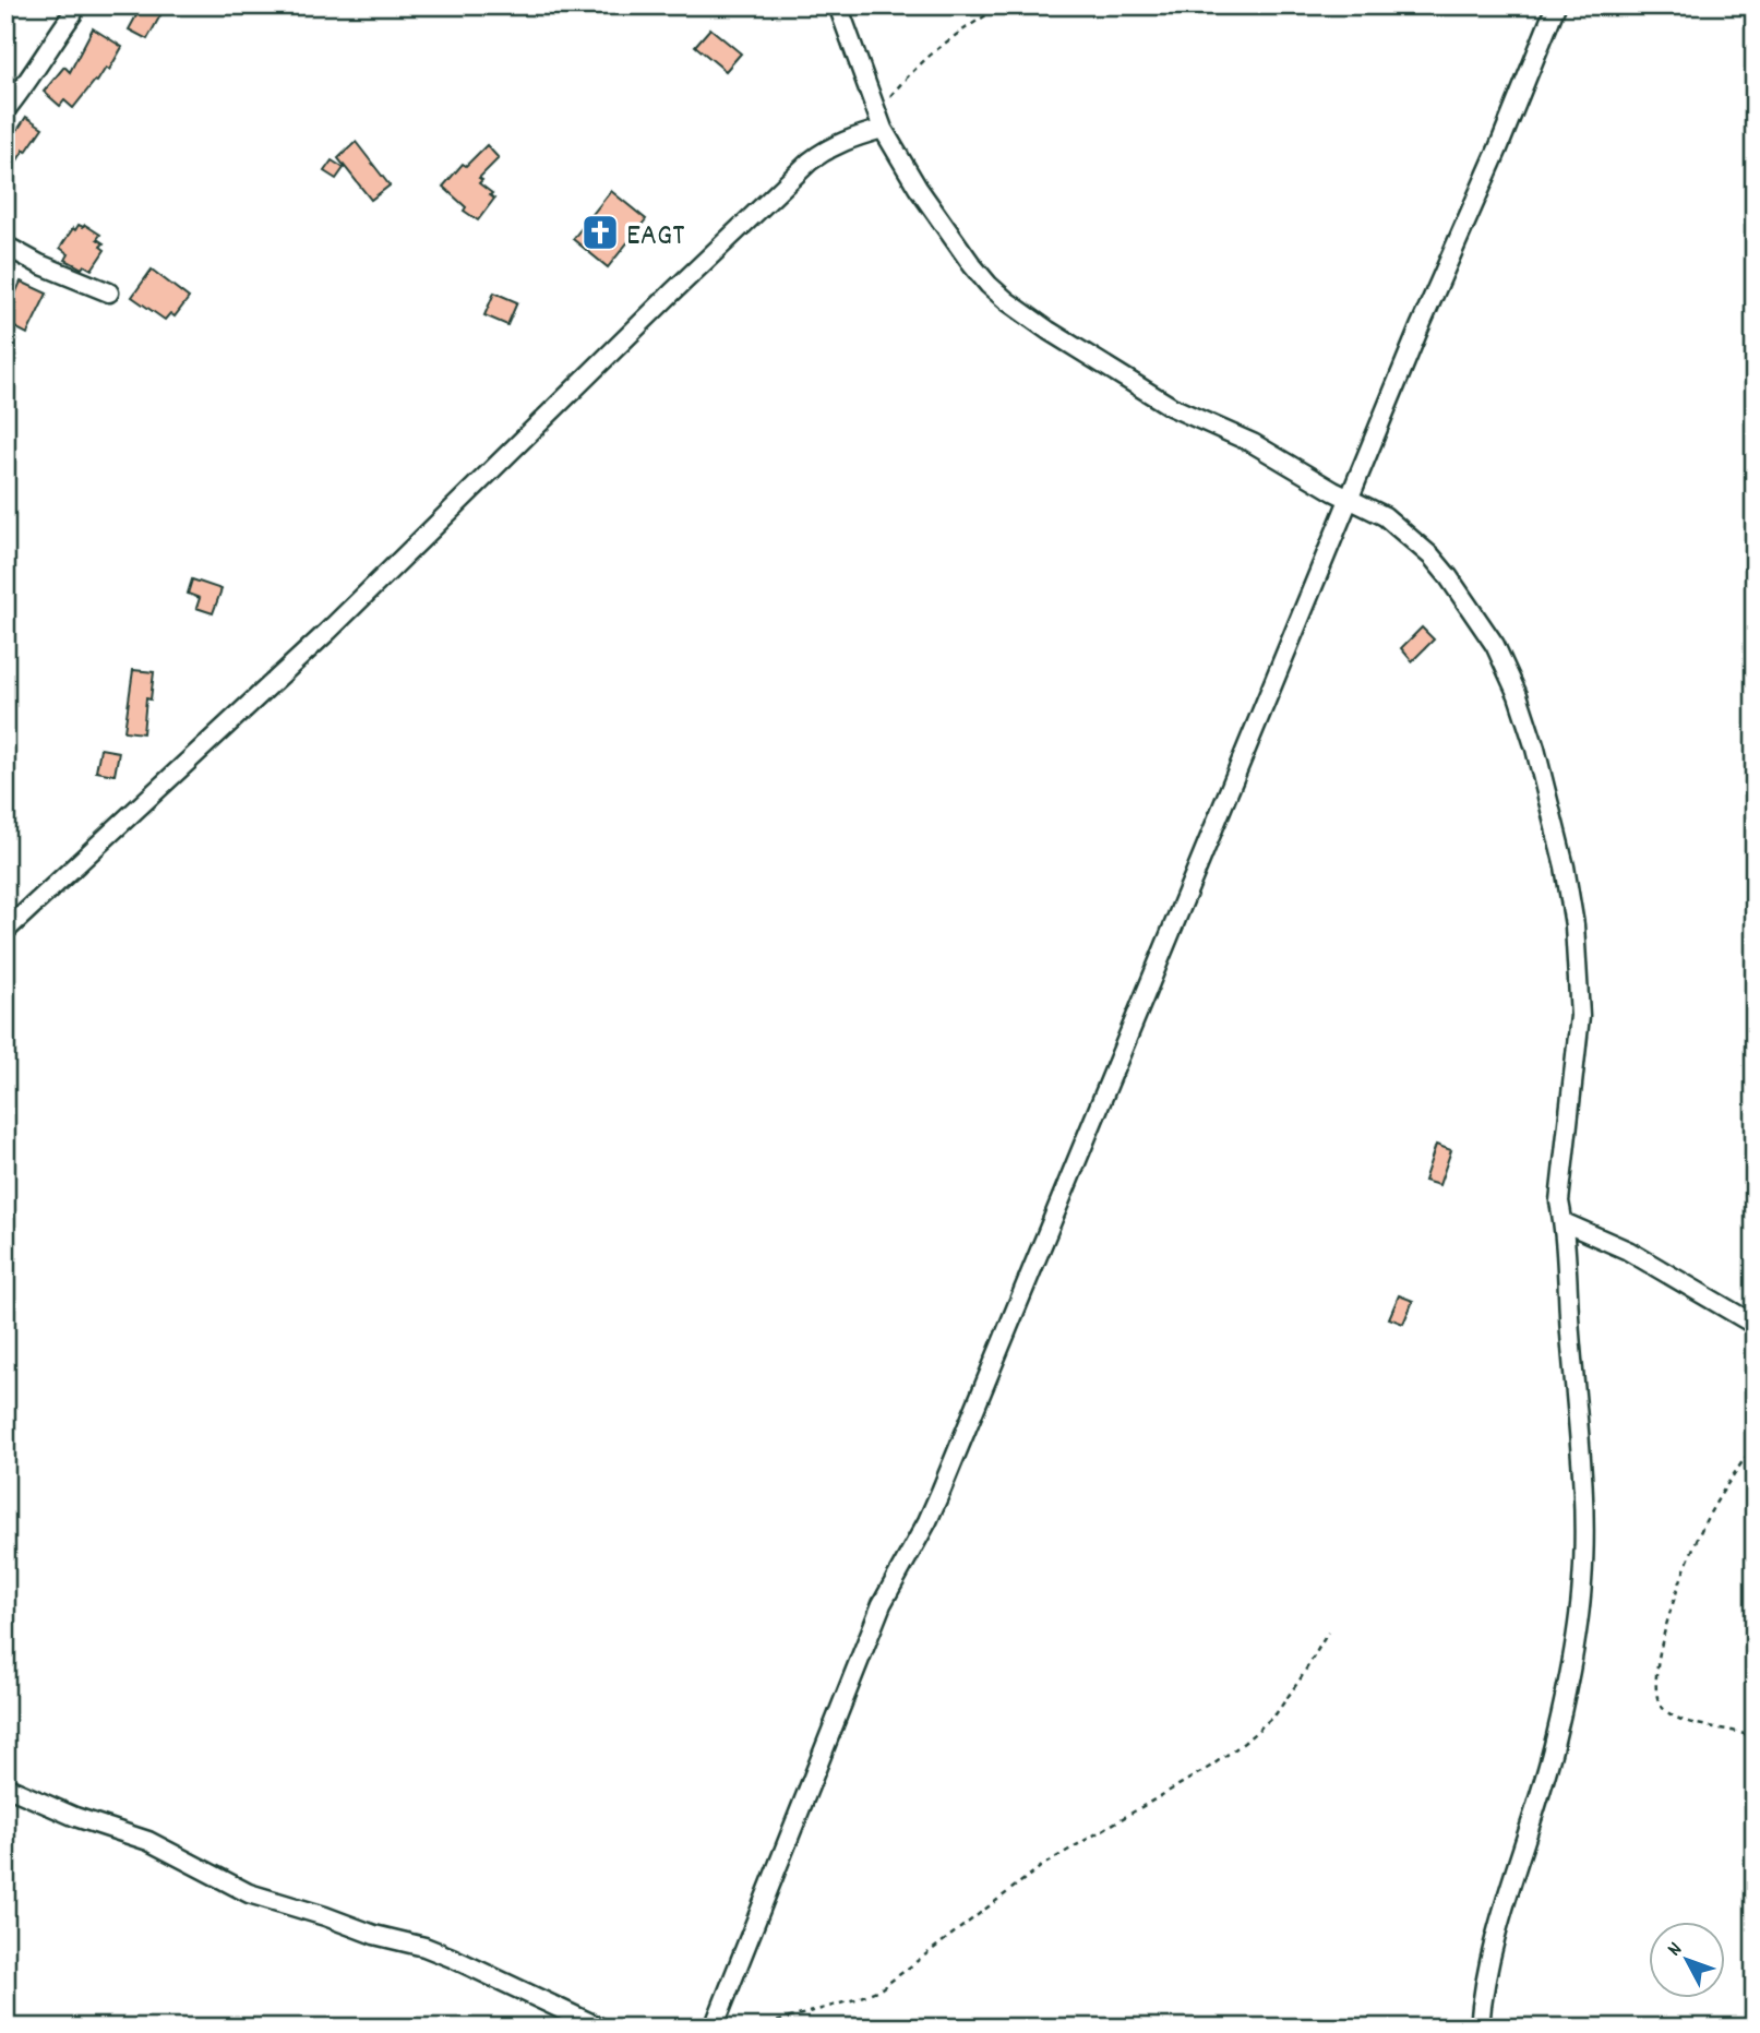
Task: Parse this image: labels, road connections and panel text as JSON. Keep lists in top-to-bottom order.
{
  "places": {
    "church": ["EAGT"]
  },
  "north": "top left"
}
